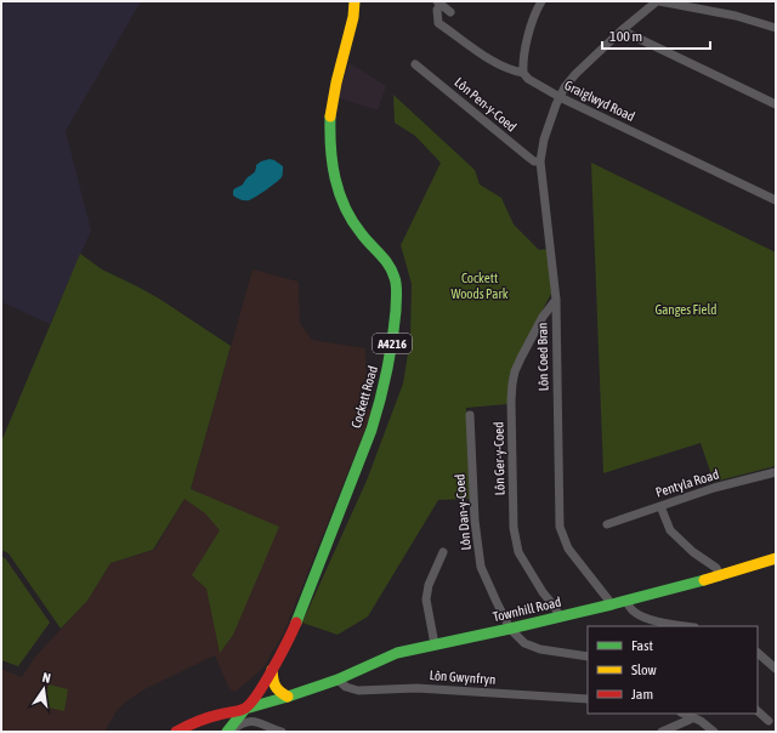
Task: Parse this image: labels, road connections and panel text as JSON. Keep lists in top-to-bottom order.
{
  "streets": {
    "main road": ["A4216", "Cockett Road", "Townhill Road"],
    "street": [
      "Graiglwyd Road",
      "Lôn Pen-y-Coed",
      "Lôn Coed Bran",
      "Lôn Ger-y-Coed",
      "Pentyla Road",
      "Lôn Dan-y-Coed",
      "Lôn Gwynfryn"
    ]
  },
  "crossings": [
    ["Graiglwyd Road", "Lôn Coed Bran"],
    ["Lôn Pen-y-Coed", "Lôn Coed Bran"],
    ["Lôn Coed Bran", "Lôn Ger-y-Coed"],
    ["Lôn Coed Bran", "Townhill Road"],
    ["Cockett Road", "Townhill Road"],
    ["Lôn Ger-y-Coed", "Townhill Road"],
    ["Lôn Dan-y-Coed", "Townhill Road"],
    ["Townhill Road", "Lôn Gwynfryn"]
  ],
  "parks": ["Cockett Woods Park", "Ganges Field"],
  "legend": ["Fast", "Slow", "Jam"],
  "scale_bar": "100 m",
  "north": "top"
}
